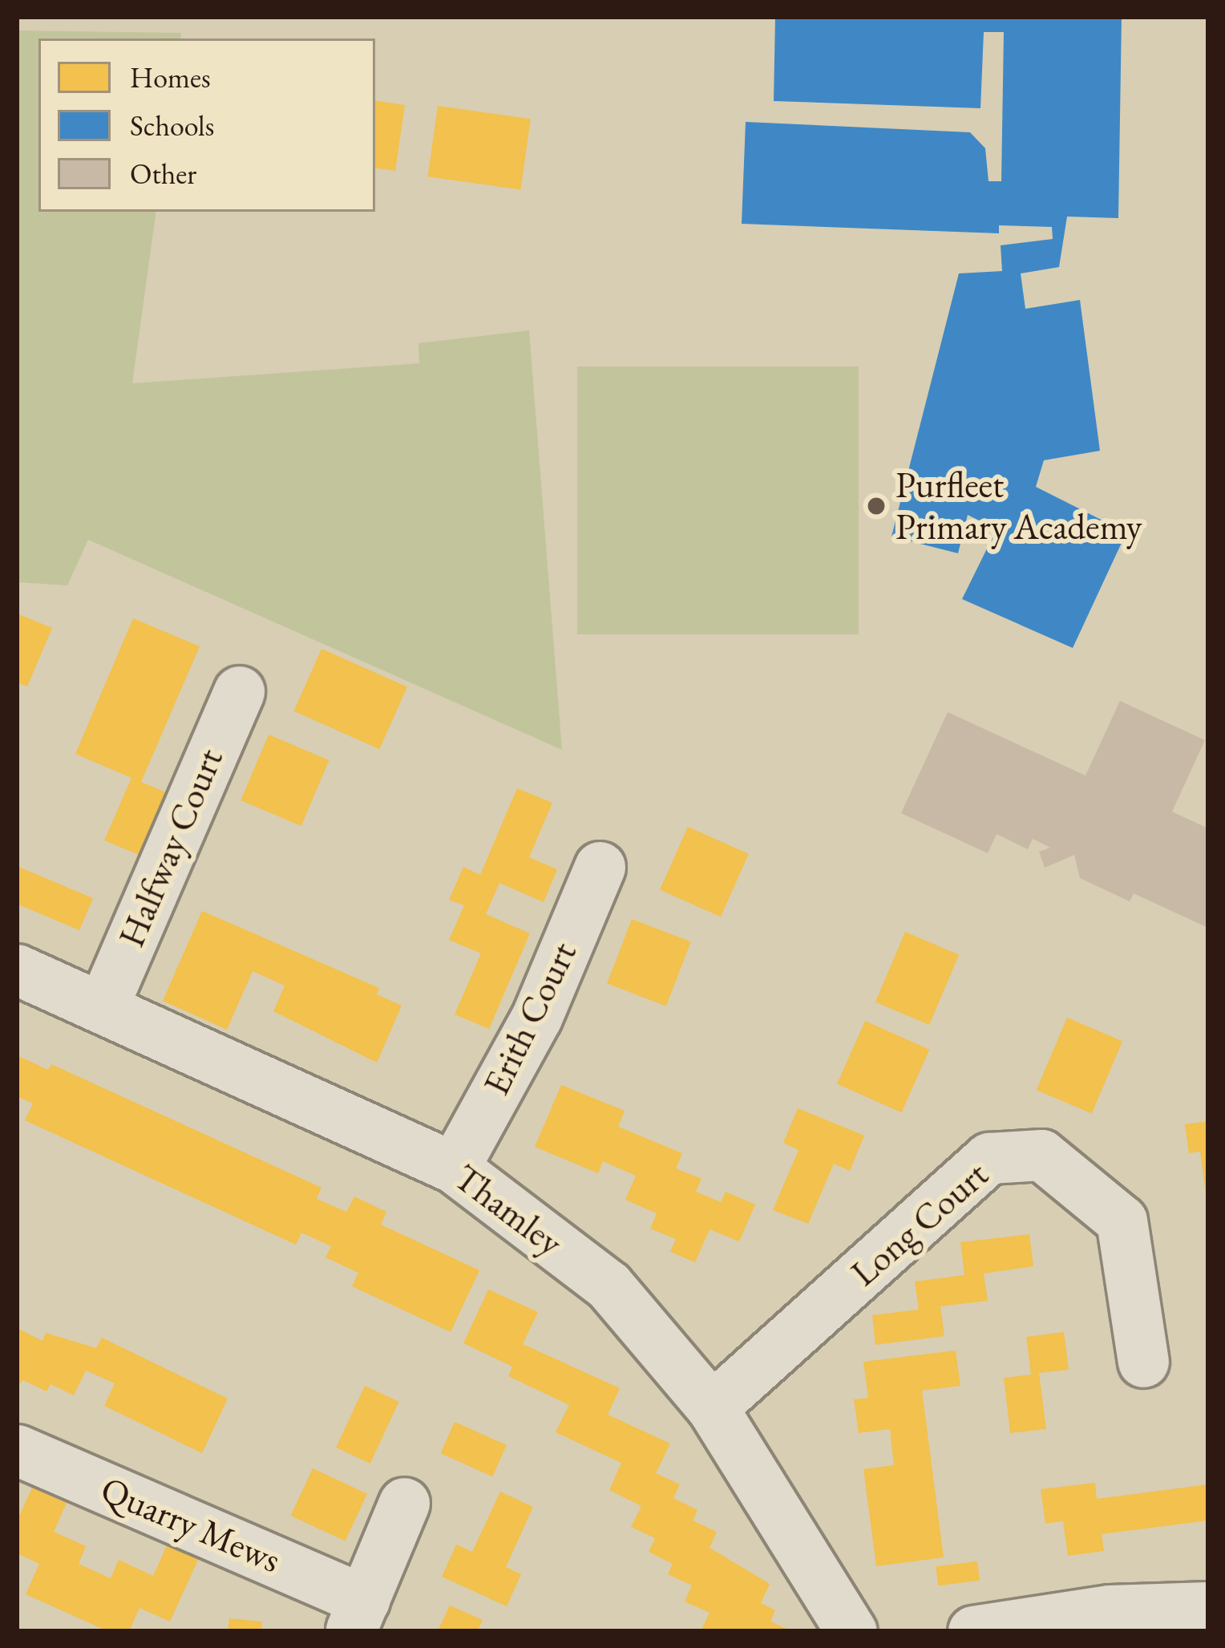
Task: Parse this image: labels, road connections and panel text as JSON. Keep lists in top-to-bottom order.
{
  "streets": {
    "street": [
      "Halfway Court",
      "Erith Court",
      "Thamley",
      "Long Court",
      "Quarry Mews"
    ]
  },
  "crossings": [
    ["Halfway Court", "Thamley"],
    ["Erith Court", "Thamley"],
    ["Thamley", "Long Court"]
  ],
  "places": ["Purfleet Primary Academy"],
  "legend": ["Homes", "Schools", "Other"]
}
